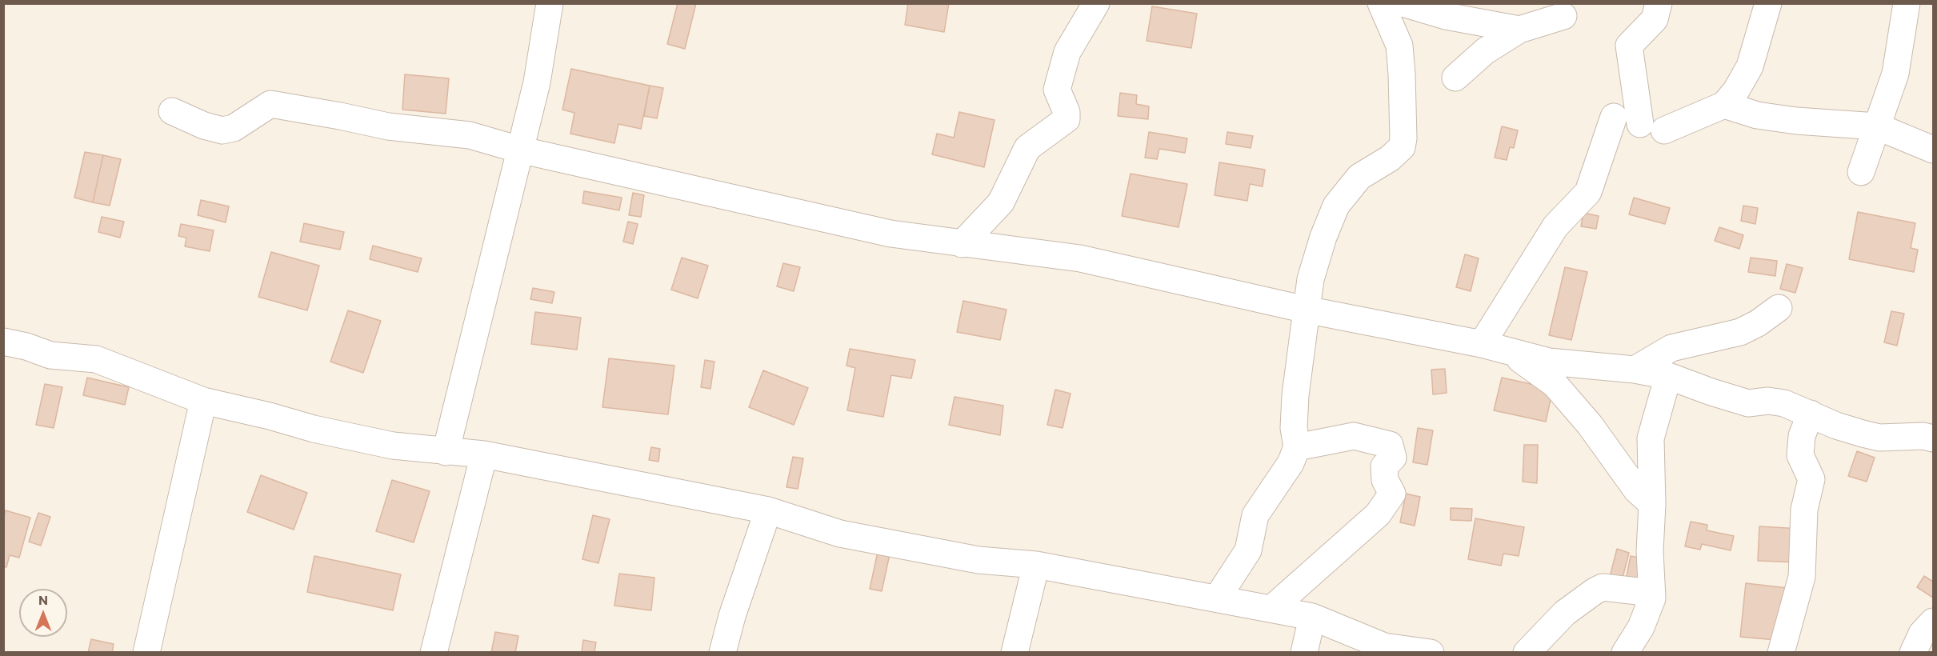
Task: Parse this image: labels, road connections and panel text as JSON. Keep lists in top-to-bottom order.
{
  "north": "top"
}
